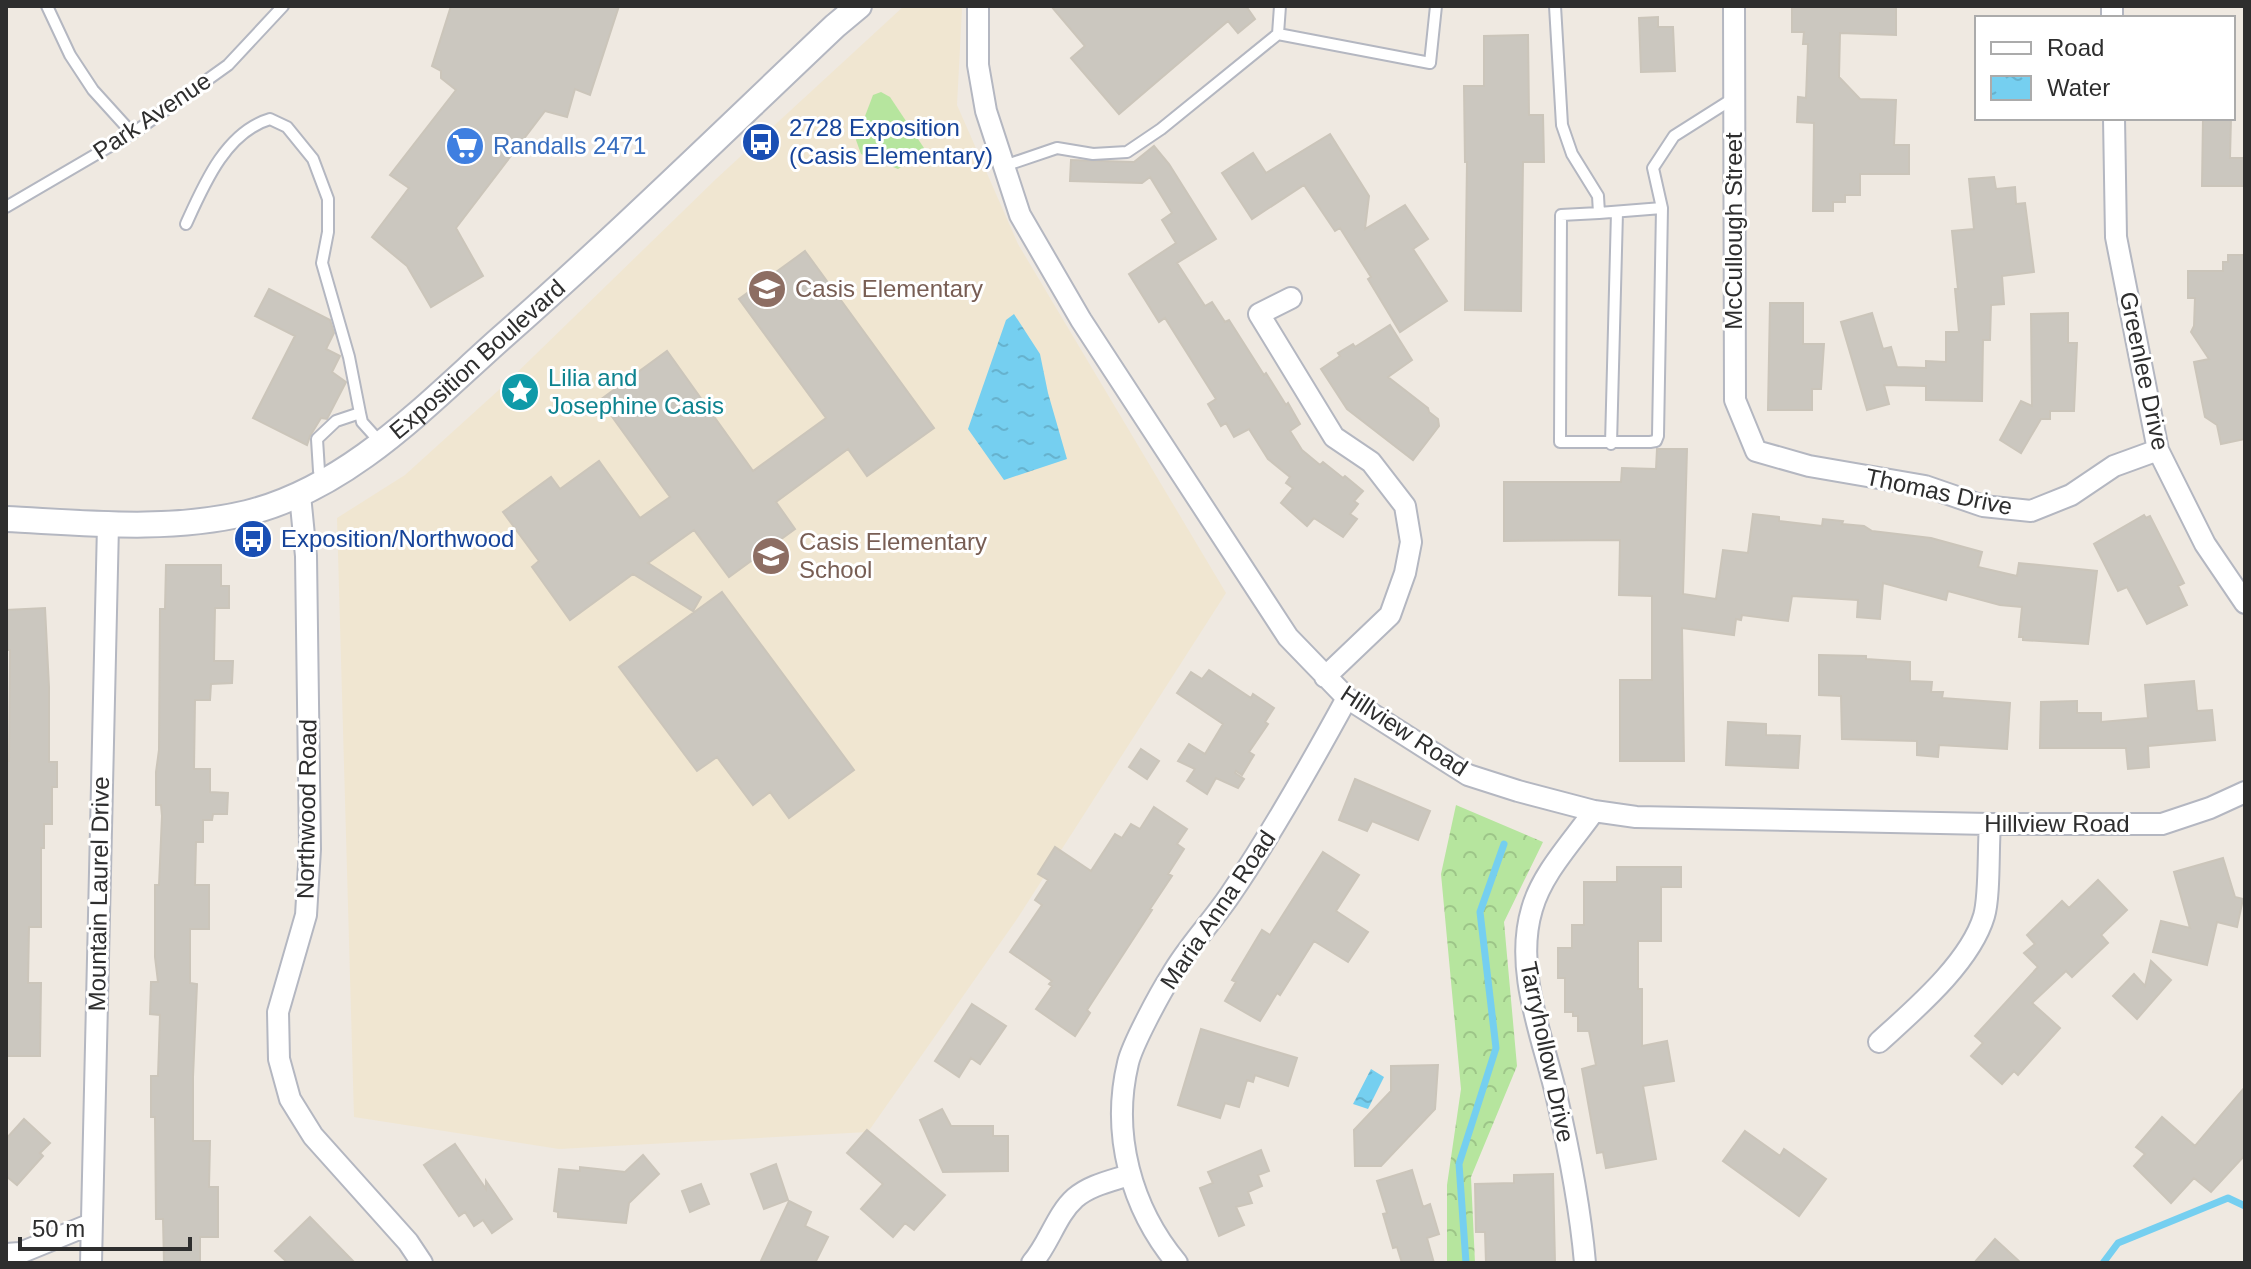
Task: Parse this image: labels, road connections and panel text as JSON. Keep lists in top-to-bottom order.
{
  "streets": {
    "street": [
      "McCullough Street",
      "Exposition Boulevard",
      "Greenlee Drive",
      "Thomas Drive",
      "Hillview Road",
      "Northwood Road",
      "Mountain Laurel Drive",
      "Maria Anna Road",
      "Tarryhollow Drive"
    ],
    "lane": ["Park Avenue"]
  },
  "crossings": [
    ["McCullough Street", "Thomas Drive"],
    ["Exposition Boulevard", "Northwood Road"],
    ["Exposition Boulevard", "Mountain Laurel Drive"],
    ["Greenlee Drive", "Thomas Drive"],
    ["Hillview Road", "Maria Anna Road"],
    ["Hillview Road", "Tarryhollow Drive"]
  ],
  "places": {
    "bus stop": ["2728 Exposition (Casis Elementary)", "Exposition/Northwood"],
    "supermarket": ["Randalls 2471"],
    "school or university": ["Casis Elementary", "Casis Elementary School"],
    "place": ["Lilia and Josephine Casis"]
  },
  "legend": ["Road", "Water"],
  "scale_bar": "50 m"
}
